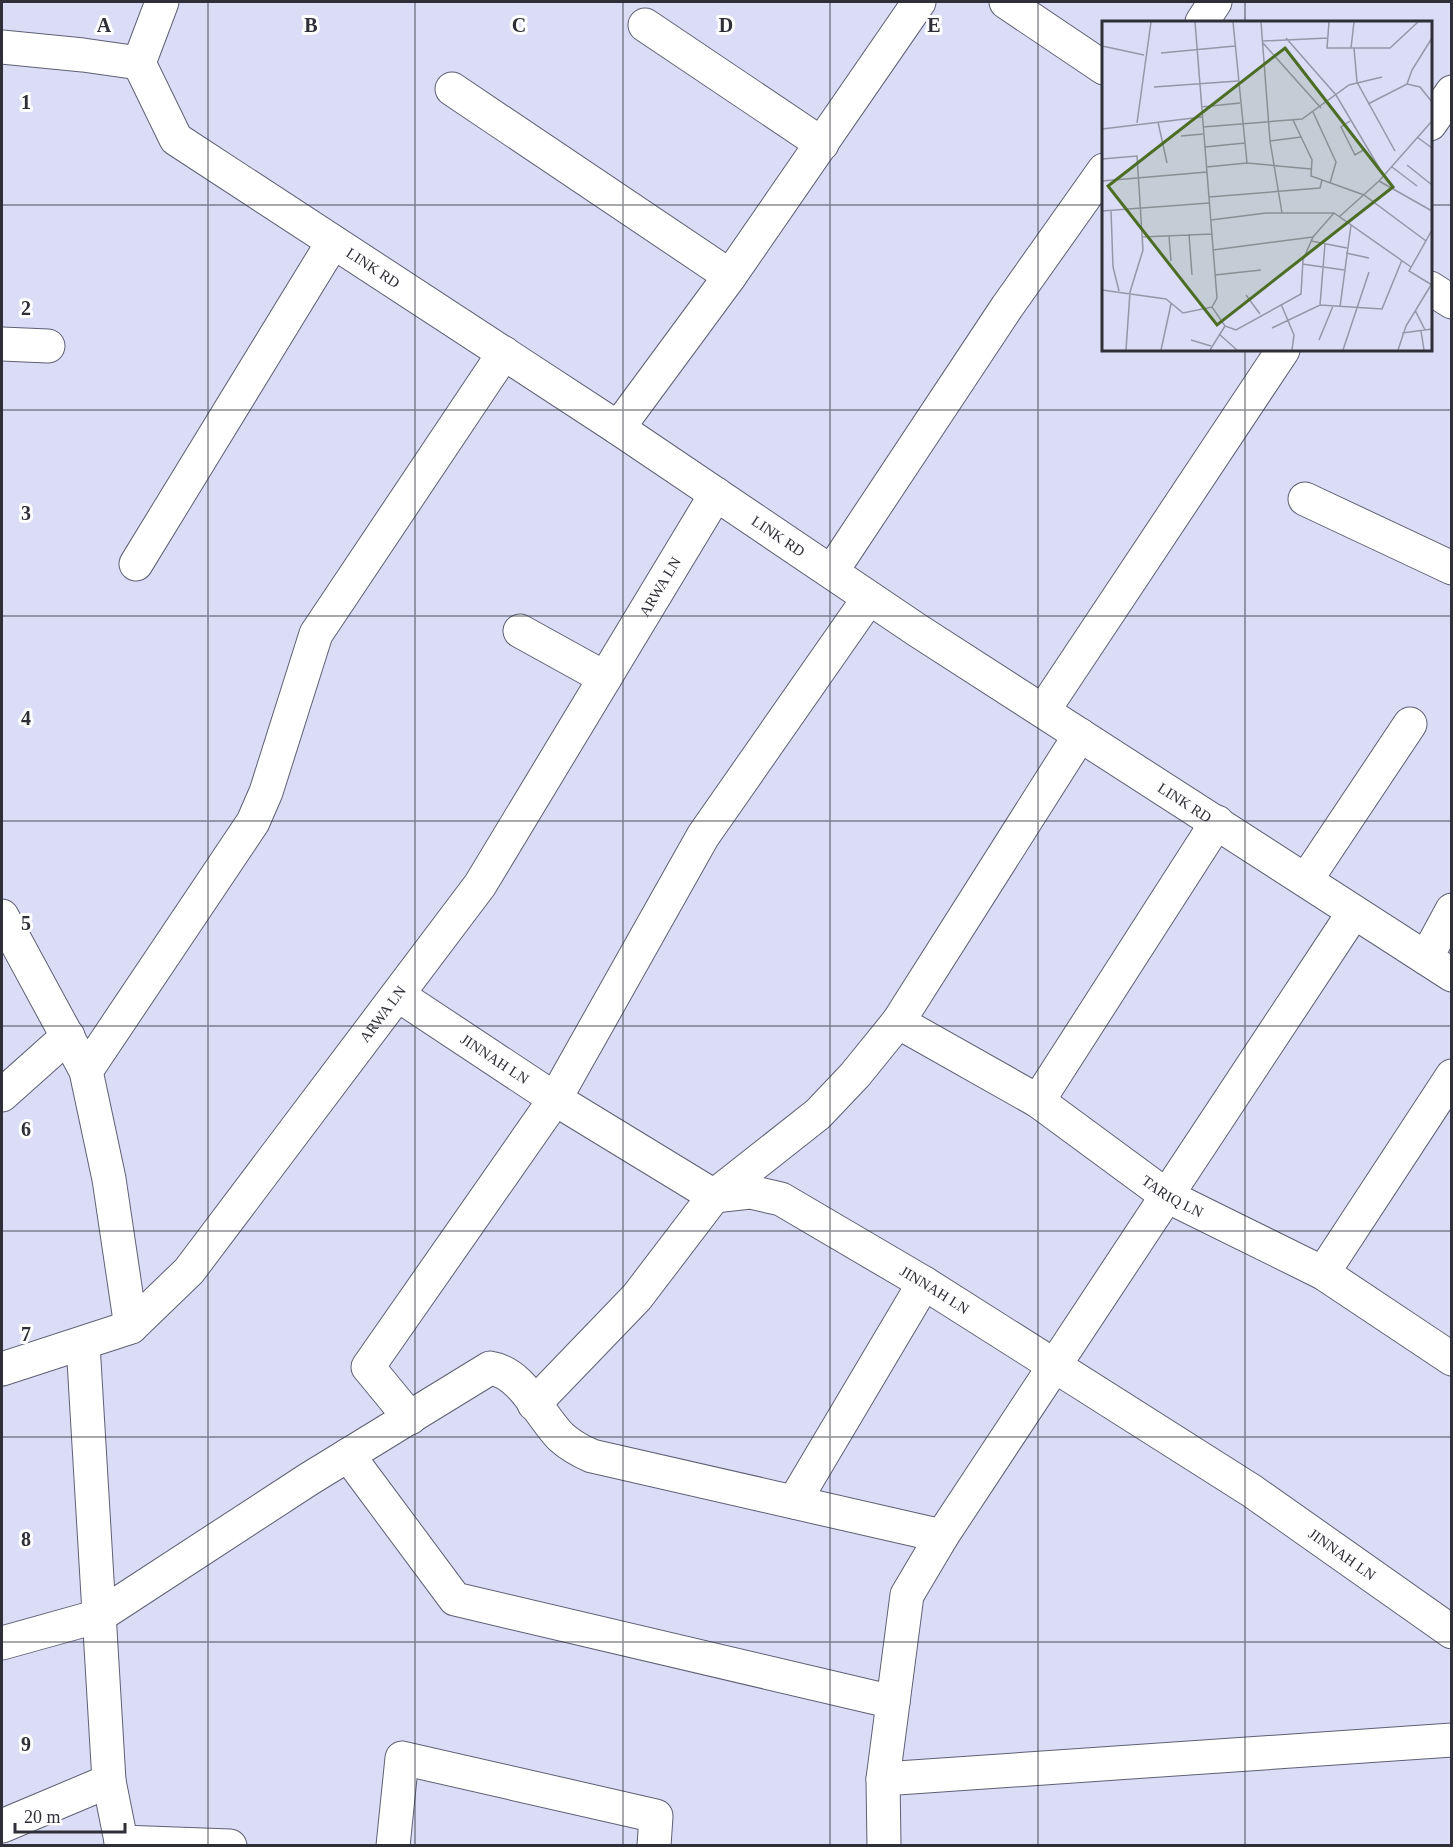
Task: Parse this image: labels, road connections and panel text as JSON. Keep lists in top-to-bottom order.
{
  "streets": {
    "street": [
      "LINK RD",
      "ARWA LN",
      "JINNAH LN",
      "TARIQ LN"
    ]
  },
  "crossings": [
    ["LINK RD", "ARWA LN"],
    ["ARWA LN", "JINNAH LN"]
  ],
  "scale_bar": "20 m",
  "grid": {
    "columns": [
      "A",
      "B",
      "C",
      "D",
      "E"
    ],
    "rows": [
      "1",
      "2",
      "3",
      "4",
      "5",
      "6",
      "7",
      "8",
      "9"
    ]
  }
}
